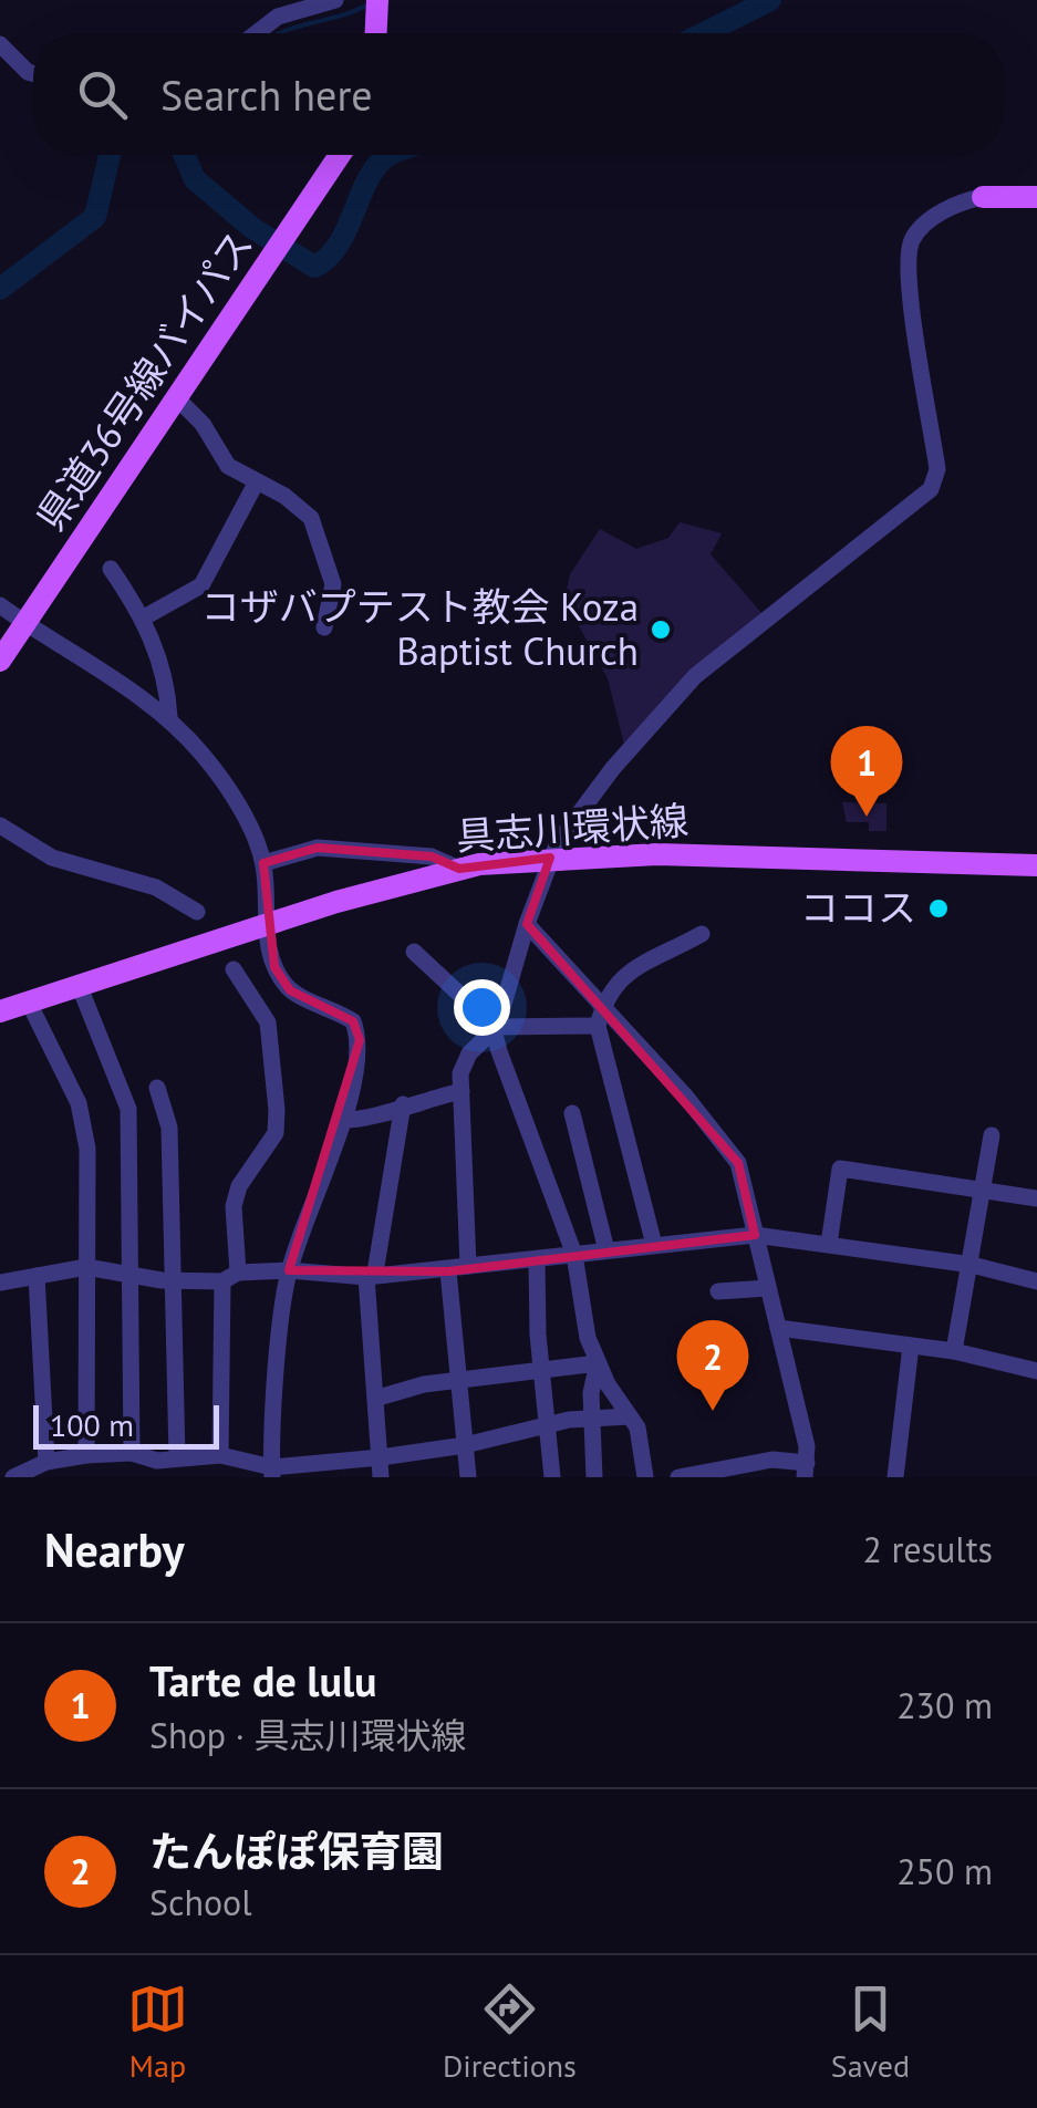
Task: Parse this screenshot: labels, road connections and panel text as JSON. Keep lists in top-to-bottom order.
{
  "streets": {
    "main road": ["県道36号線バイパス", "具志川環状線"]
  },
  "places": ["コザバプテスト教会 Koza Baptist Church", "ココス"],
  "scale_bar": "100 m",
  "page": {
    "search": "Search here",
    "pins": ["1", "2"],
    "scale": "100 m",
    "heading": ["Nearby", "2 results"],
    "list": [
      {
        "mark": "1",
        "name": "Tarte de lulu",
        "note": "Shop · 具志川環状線",
        "value": "230 m"
      },
      {
        "mark": "2",
        "name": "たんぽぽ保育園",
        "note": "School",
        "value": "250 m"
      }
    ],
    "nav": ["Map", "Directions", "Saved"]
  }
}
